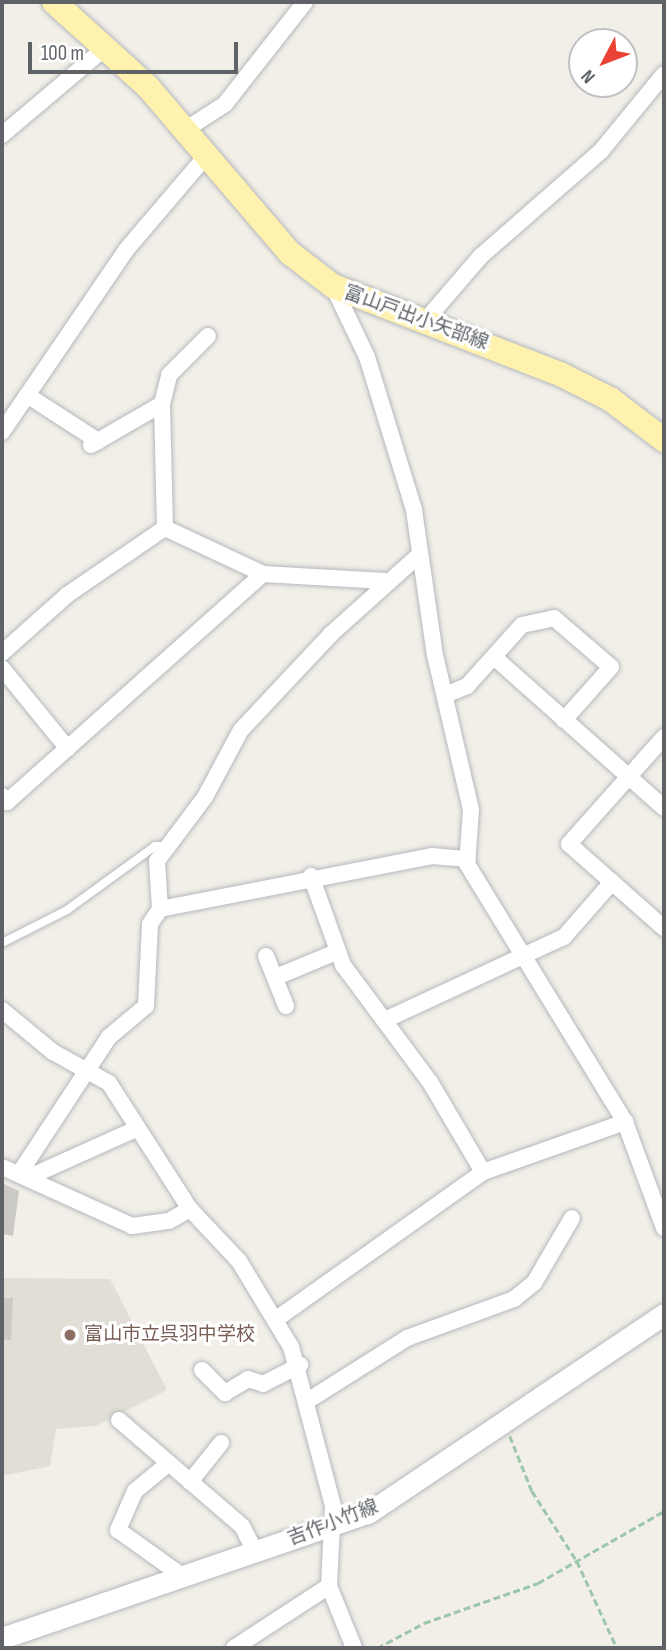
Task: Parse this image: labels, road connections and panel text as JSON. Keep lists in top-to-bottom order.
{
  "streets": {
    "main road": ["富山戸出小矢部線", "吉作小竹線"]
  },
  "places": ["富山市立呉羽中学校"],
  "scale_bar": "100 m",
  "north": "bottom left"
}
